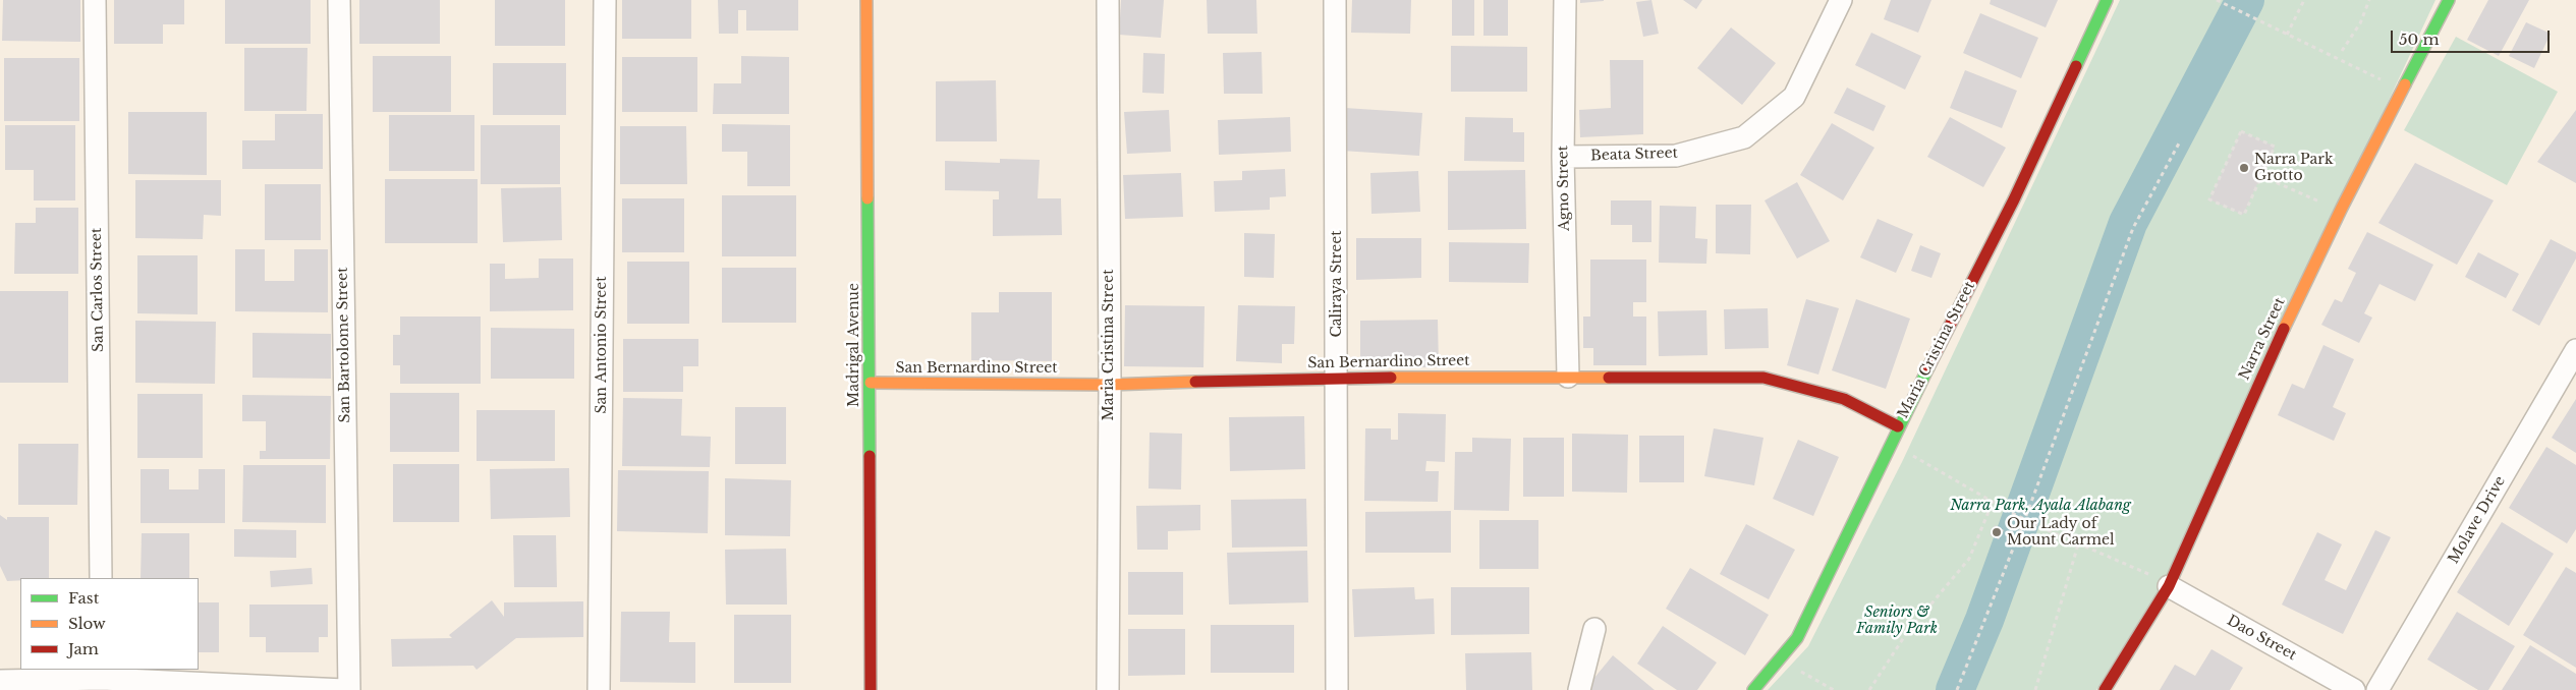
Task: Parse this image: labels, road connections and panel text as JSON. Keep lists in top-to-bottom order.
{
  "streets": {
    "street": [
      "Beata Street",
      "Agno Street",
      "Caliraya Street",
      "San Carlos Street",
      "Narra Street",
      "San Bartolome Street",
      "San Antonio Street",
      "Madrigal Avenue",
      "Maria Cristina Street",
      "San Bernardino Street",
      "Molave Drive",
      "Dao Street"
    ]
  },
  "crossings": [
    ["Beata Street", "Agno Street"],
    ["Agno Street", "San Bernardino Street"],
    ["Caliraya Street", "San Bernardino Street"],
    ["Narra Street", "Dao Street"],
    ["Madrigal Avenue", "San Bernardino Street"],
    ["Maria Cristina Street", "San Bernardino Street"]
  ],
  "parks": ["Narra Park, Ayala Alabang", "Seniors & Family Park"],
  "places": ["Narra Park Grotto", "Our Lady of Mount Carmel"],
  "legend": ["Fast", "Slow", "Jam"],
  "scale_bar": "50 m"
}
